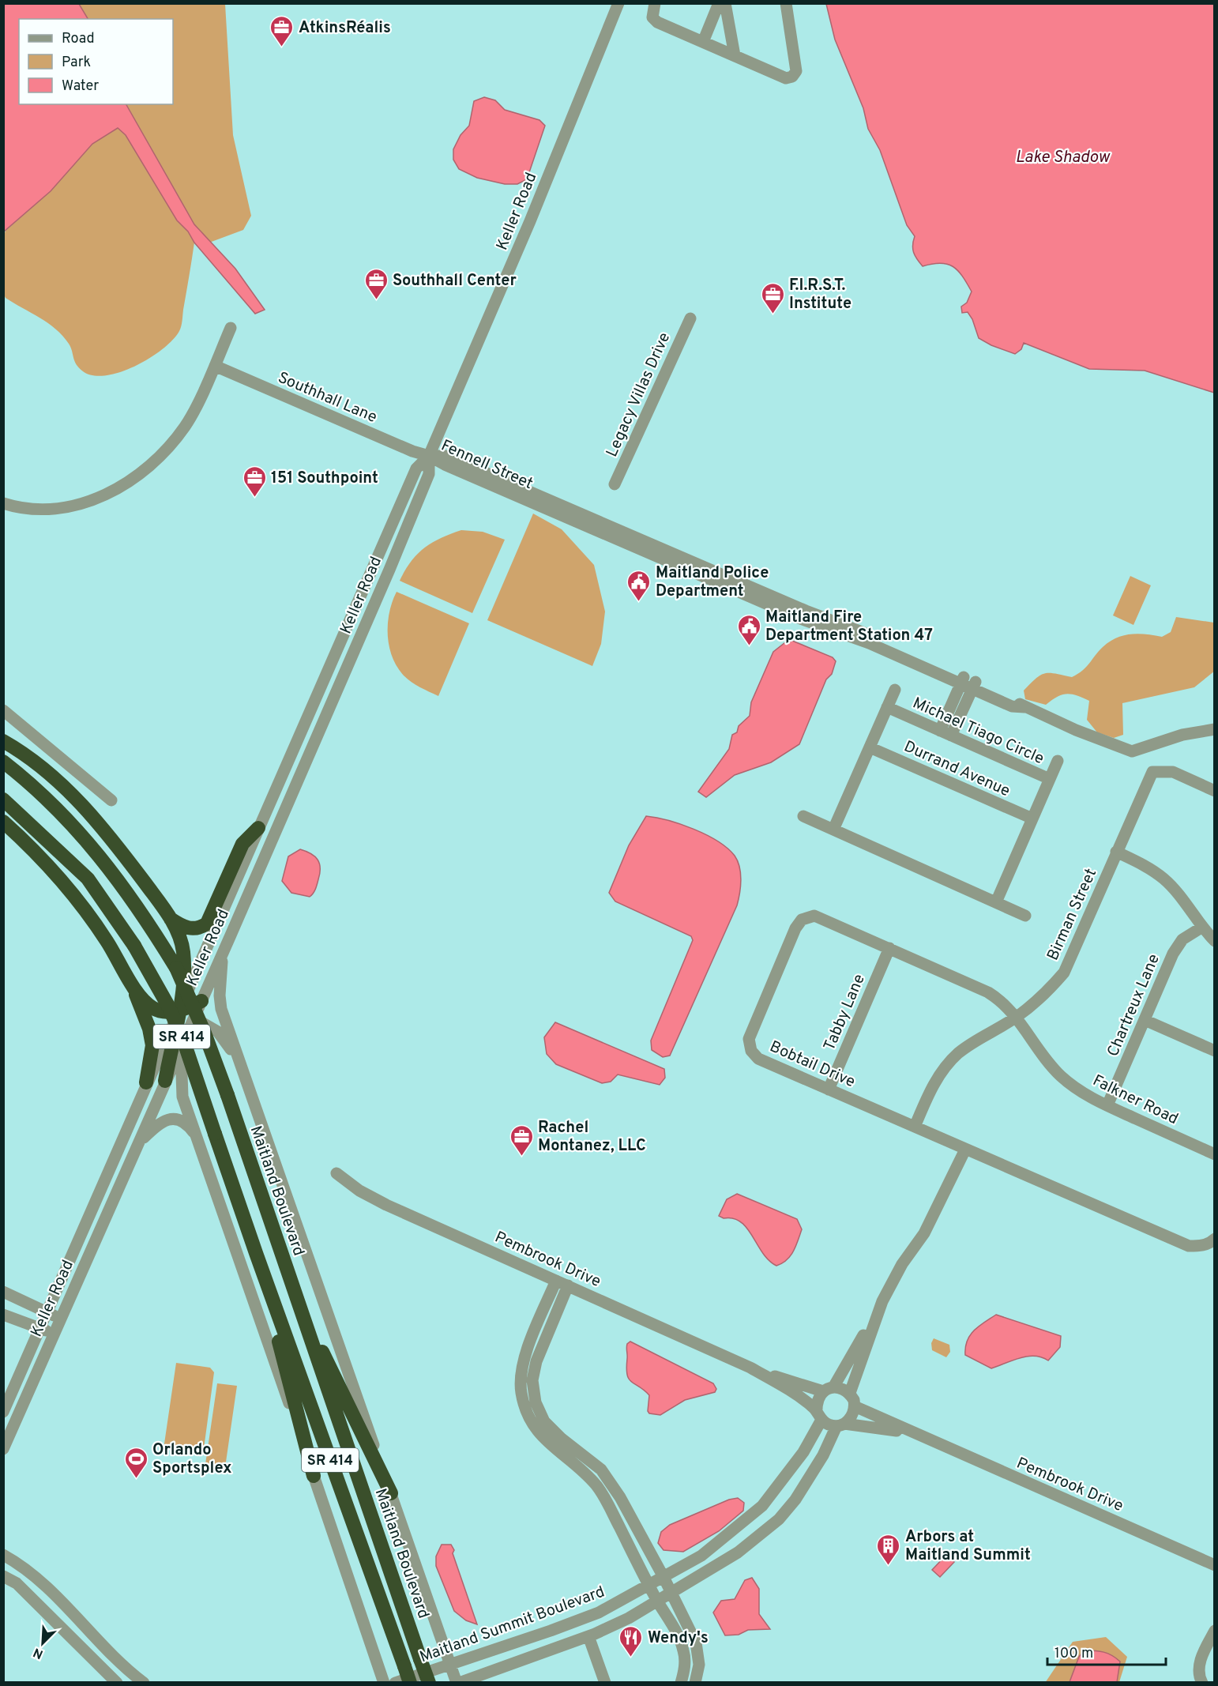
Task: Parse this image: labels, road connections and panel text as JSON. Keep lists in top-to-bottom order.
{
  "streets": {
    "highway": ["SR 414", "Maitland Boulevard"],
    "street": [
      "Keller Road",
      "Legacy Villas Drive",
      "Southhall Lane",
      "Fennell Street",
      "Michael Tiago Circle",
      "Durrand Avenue",
      "Birman Street",
      "Chartreux Lane",
      "Tabby Lane",
      "Bobtail Drive",
      "Falkner Road",
      "Pembrook Drive",
      "Maitland Summit Boulevard"
    ]
  },
  "crossings": [
    ["Keller Road", "Southhall Lane"],
    ["Keller Road", "Fennell Street"],
    ["Southhall Lane", "Fennell Street"],
    ["Michael Tiago Circle", "Durrand Avenue"],
    ["Birman Street", "Bobtail Drive"],
    ["Birman Street", "Falkner Road"],
    ["Chartreux Lane", "Falkner Road"],
    ["Tabby Lane", "Bobtail Drive"],
    ["Bobtail Drive", "Falkner Road"],
    ["Pembrook Drive", "Maitland Summit Boulevard"]
  ],
  "water": ["Lake Shadow"],
  "places": {
    "office": [
      "AtkinsRéalis",
      "Southhall Center",
      "F.I.R.S.T. Institute",
      "151 Southpoint",
      "Rachel Montanez, LLC"
    ],
    "public building": ["Maitland Police Department", "Maitland Fire Department Station 47"],
    "sports": ["Orlando Sportsplex"],
    "building": ["Arbors at Maitland Summit"],
    "restaurant": ["Wendy's"]
  },
  "legend": ["Road", "Park", "Water"],
  "scale_bar": "100 m",
  "north": "bottom left"
}
